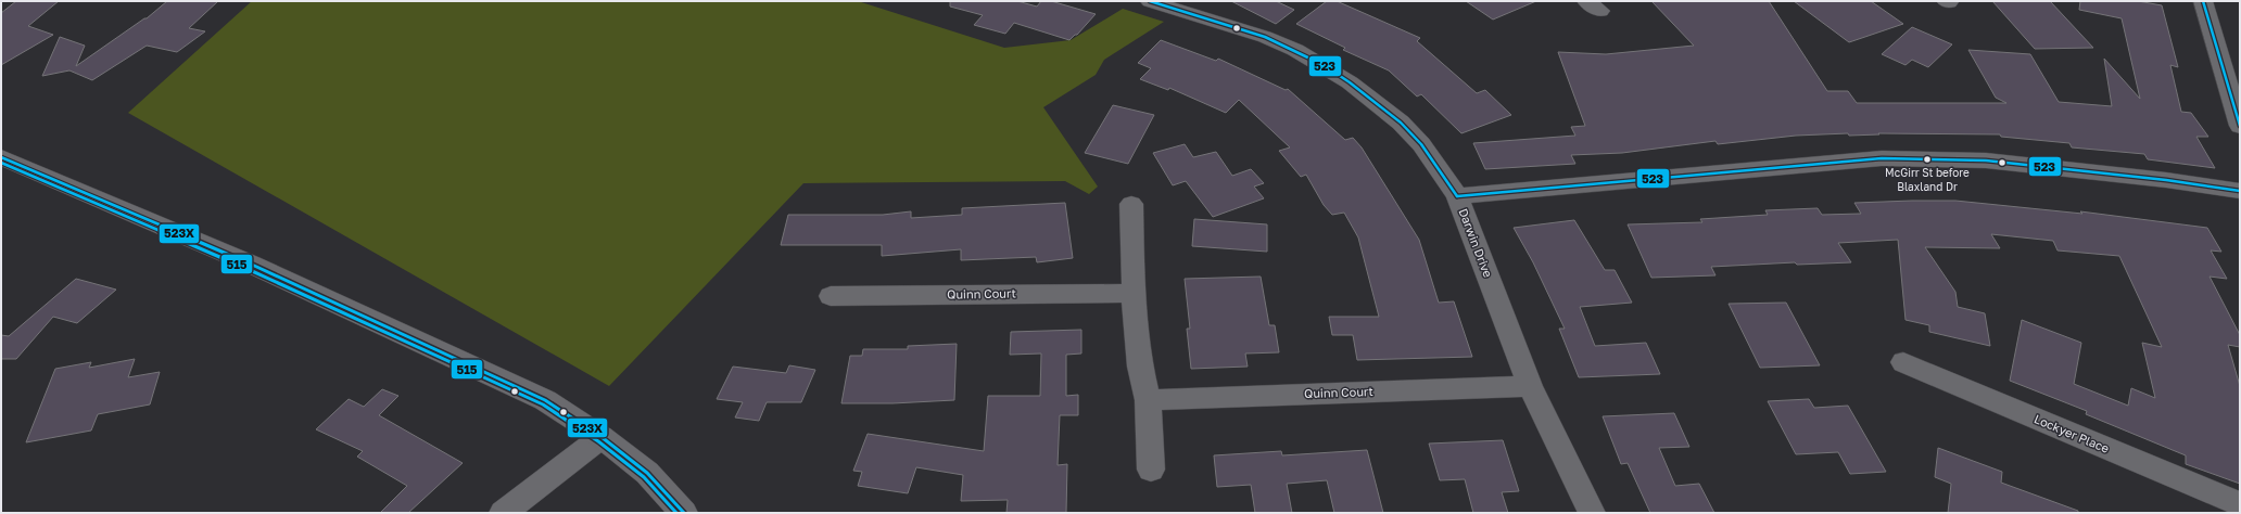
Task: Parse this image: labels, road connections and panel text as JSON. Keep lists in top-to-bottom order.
{
  "streets": {
    "street": ["Darwin Drive", "Quinn Court", "Lockyer Place"]
  },
  "crossings": [
    ["Darwin Drive", "Quinn Court"]
  ],
  "places": ["McGirr St before Blaxland Dr"],
  "lines": ["transit line 523", "transit line 523X", "transit line 515"]
}
